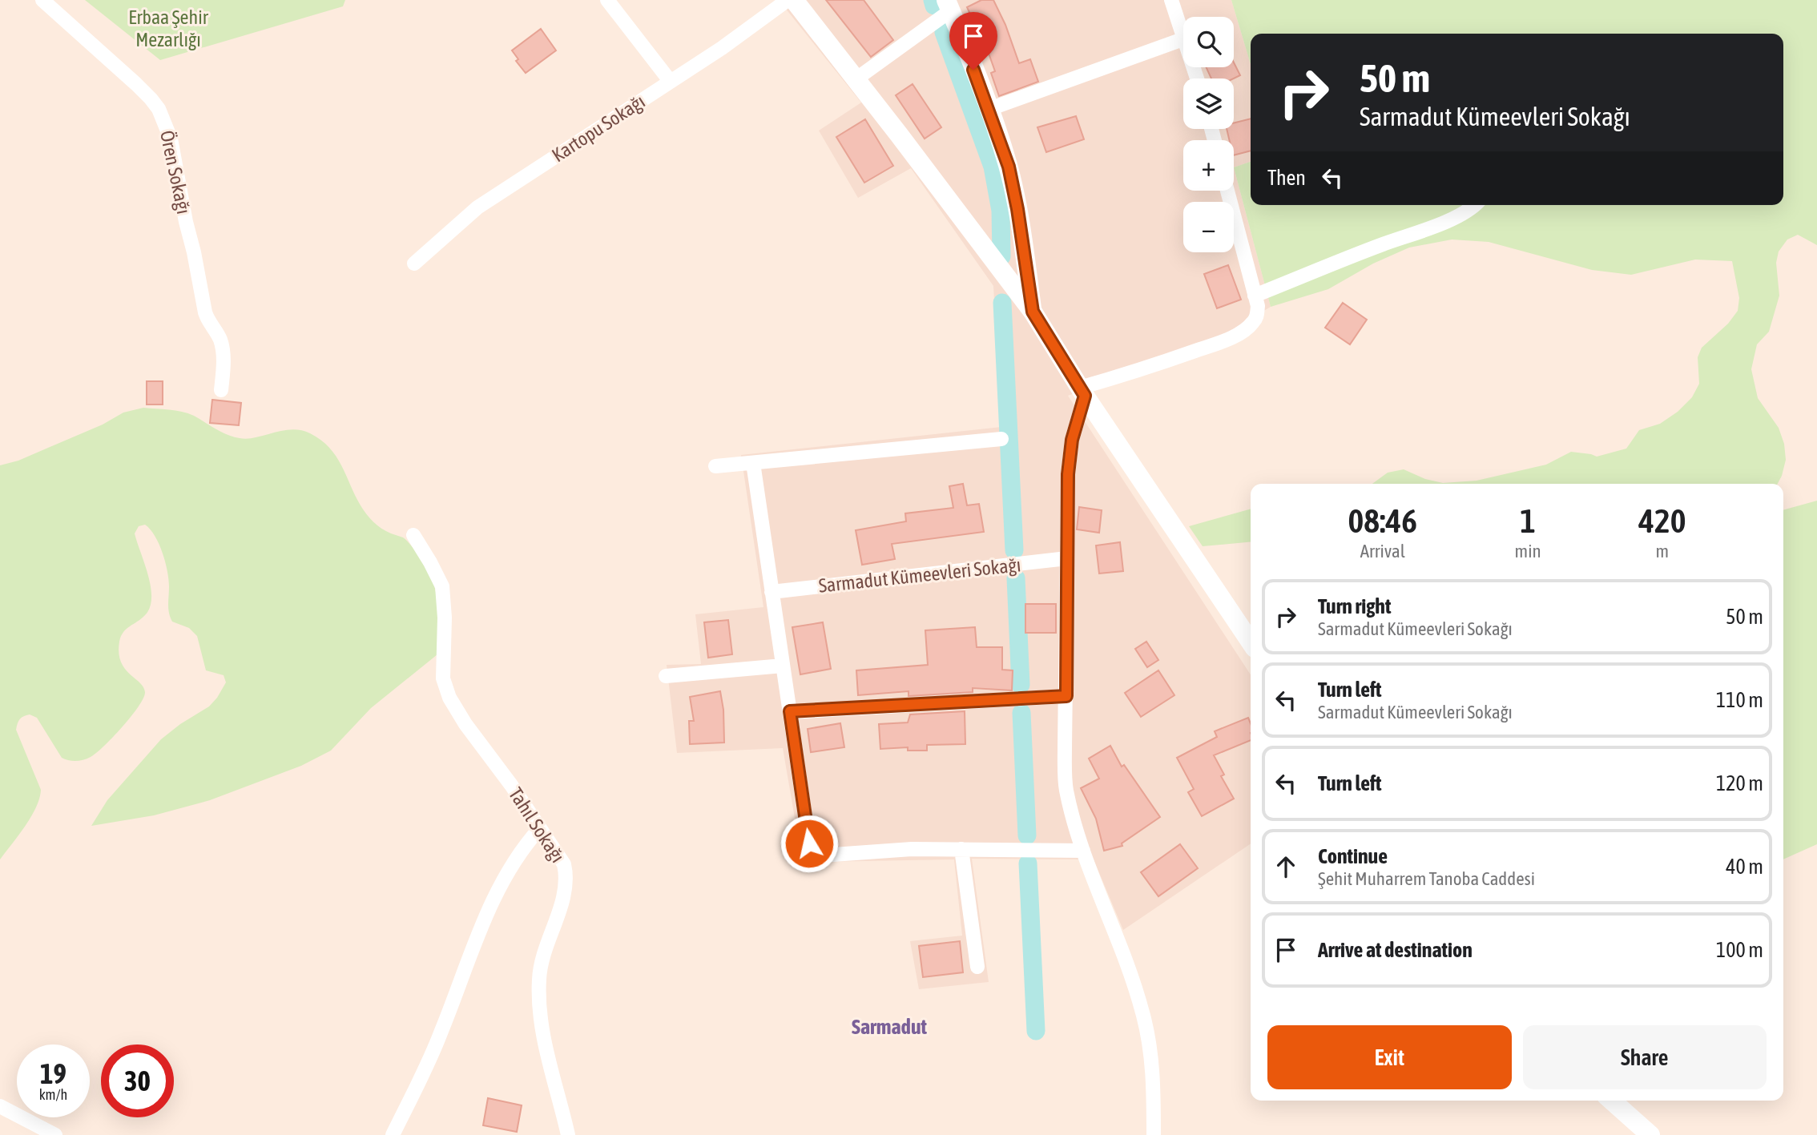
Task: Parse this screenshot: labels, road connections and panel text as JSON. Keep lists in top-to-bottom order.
{
  "streets": {
    "street": [
      "Kartopu Sokağı",
      "Ören Sokağı",
      "Sarmadut Kümeevleri Sokağı",
      "Tahıl Sokağı"
    ]
  },
  "districts": ["Sarmadut"],
  "parks": ["Erbaa Şehir Mezarlığı"],
  "page": {
    "map_buttons": ["+", "−"],
    "turn": ["50 m", "Sarmadut Kümeevleri Sokağı"],
    "then": "Then",
    "eta": [
      "08:46",
      "Arrival",
      "1",
      "min",
      "420",
      "m"
    ],
    "list": [
      {
        "name": "Turn right",
        "note": "Sarmadut Kümeevleri Sokağı",
        "value": "50 m"
      },
      {
        "name": "Turn left",
        "note": "Sarmadut Kümeevleri Sokağı",
        "value": "110 m"
      },
      {
        "name": "Turn left",
        "value": "120 m"
      },
      {
        "name": "Continue",
        "note": "Şehit Muharrem Tanoba Caddesi",
        "value": "40 m"
      },
      {
        "name": "Arrive at destination",
        "value": "100 m"
      }
    ],
    "buttons": ["Exit", "Share"],
    "speed": "19 km/h",
    "limit": "30"
  }
}
